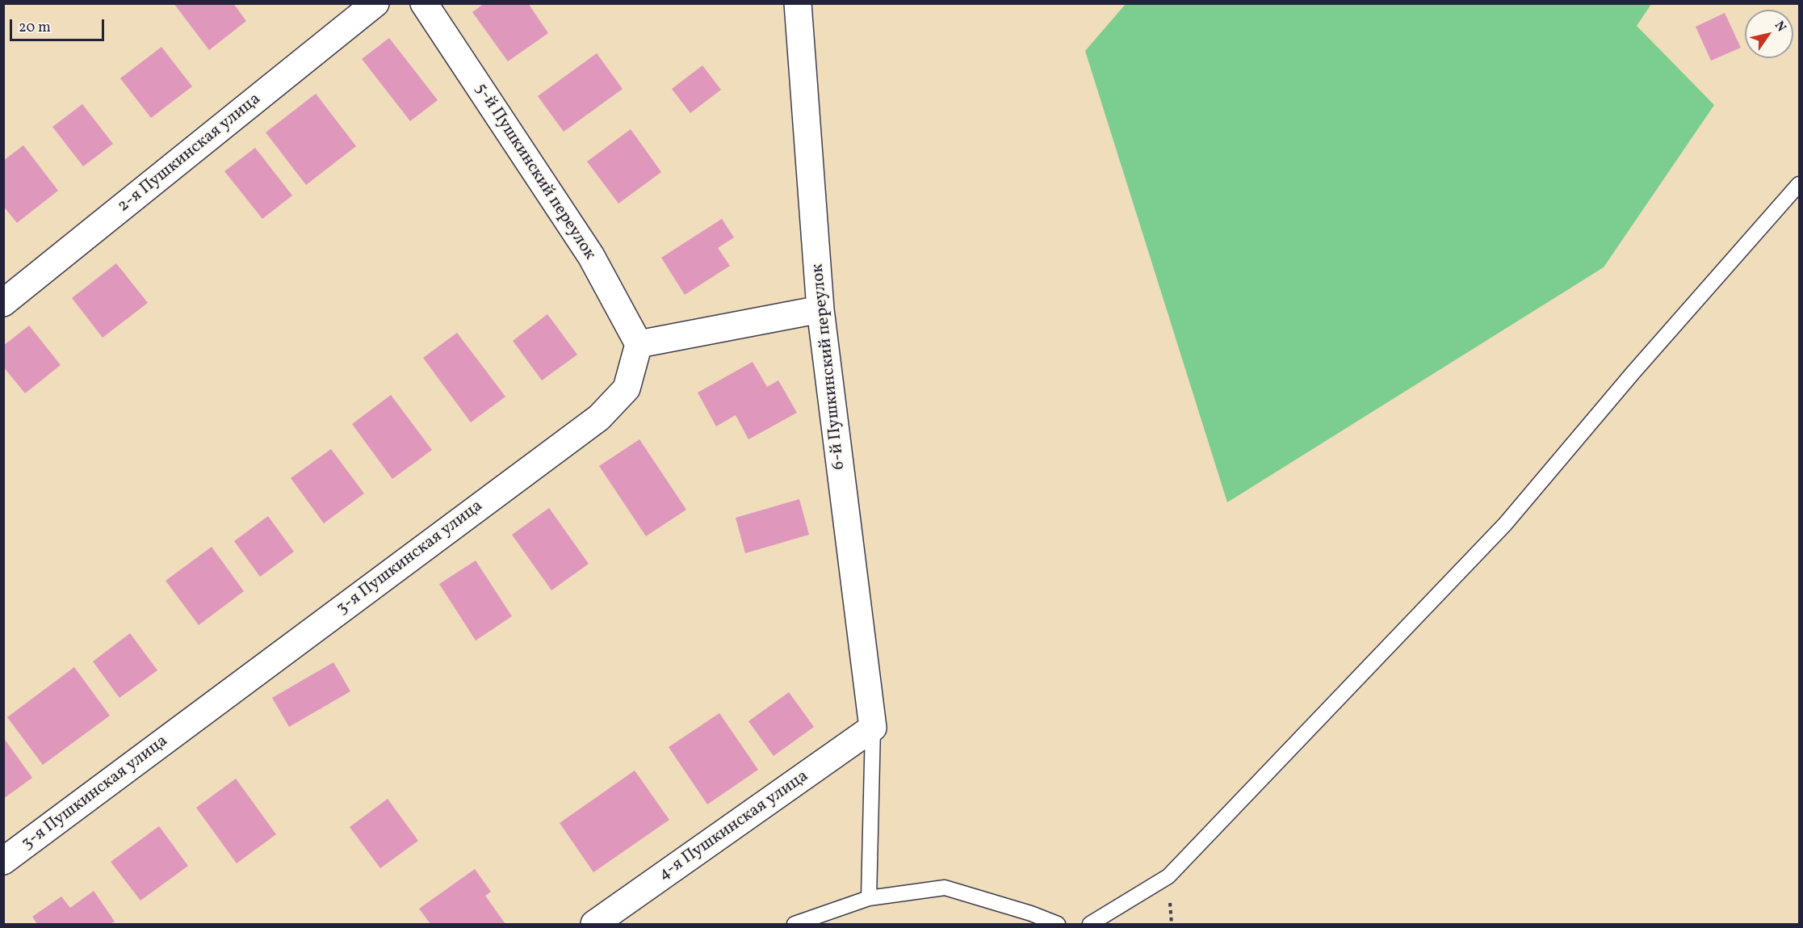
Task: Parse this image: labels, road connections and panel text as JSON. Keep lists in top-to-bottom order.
{
  "streets": {
    "street": [
      "2-я Пушкинская улица",
      "5-й Пушкинский переулок",
      "6-й Пушкинский переулок",
      "3-я Пушкинская улица",
      "4-я Пушкинская улица"
    ]
  },
  "crossings": [
    ["5-й Пушкинский переулок", "3-я Пушкинская улица"],
    ["6-й Пушкинский переулок", "4-я Пушкинская улица"]
  ],
  "scale_bar": "20 m",
  "north": "top right"
}
